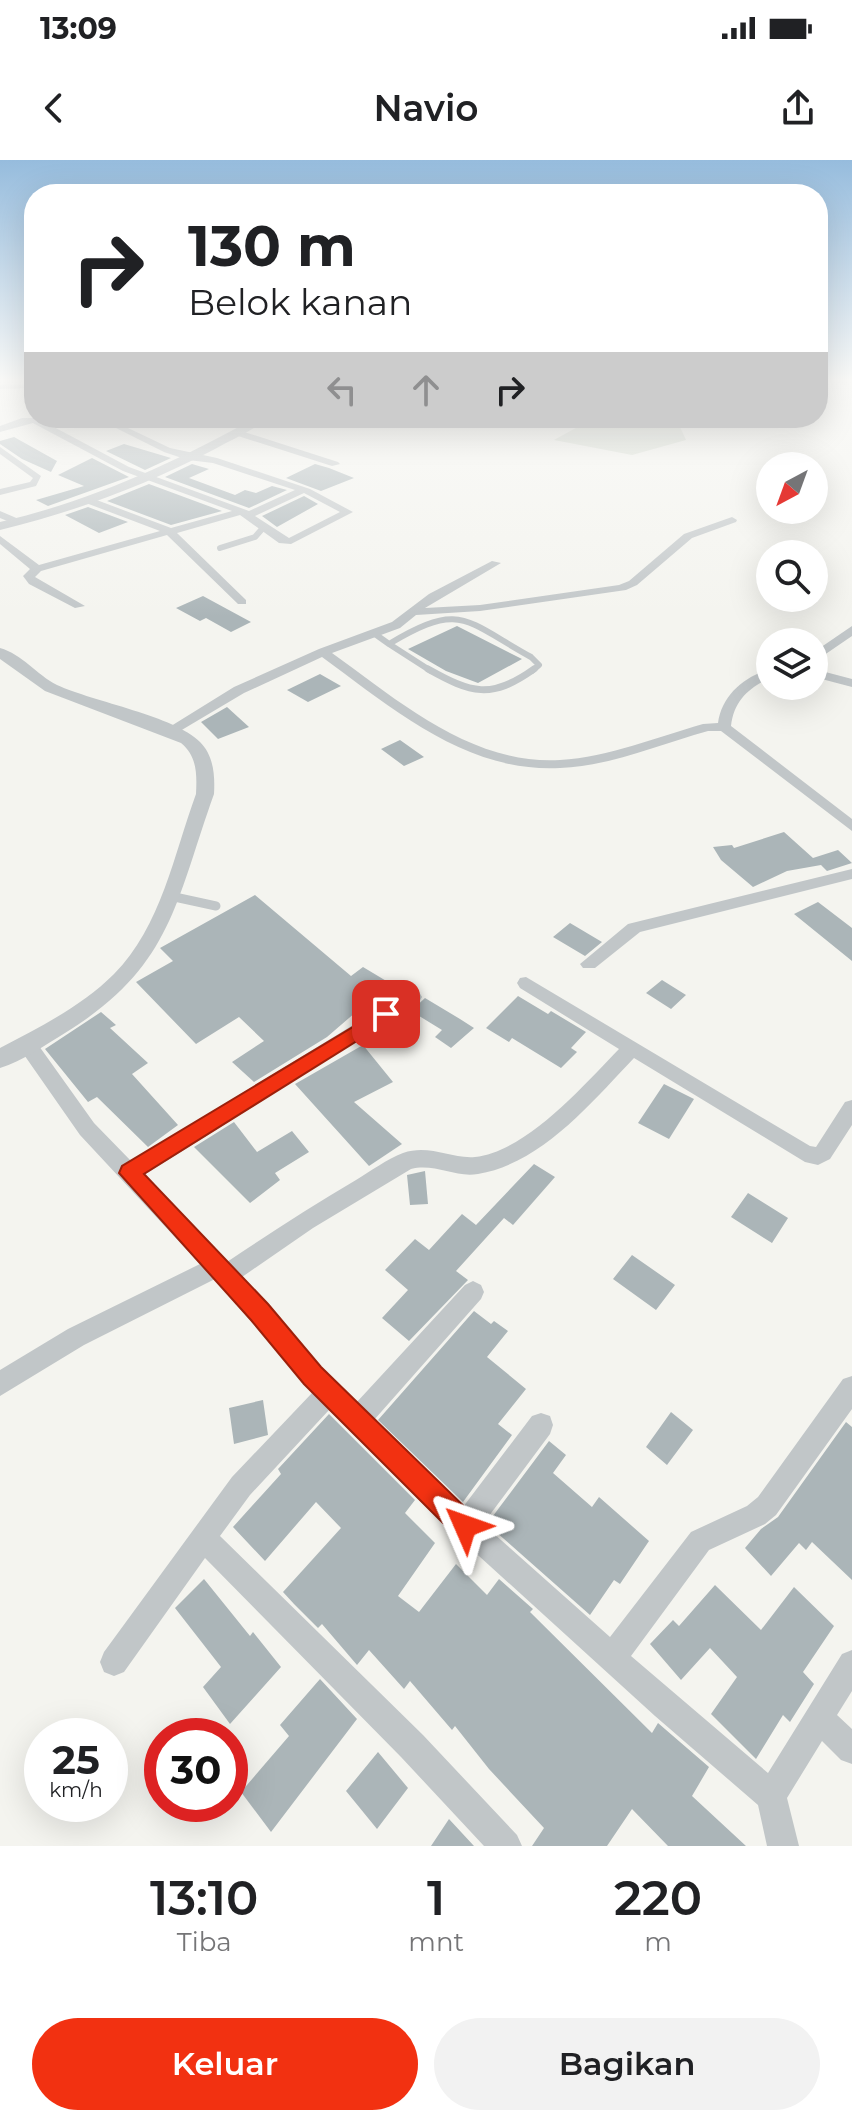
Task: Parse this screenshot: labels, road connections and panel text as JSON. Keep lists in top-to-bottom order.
{
  "north": "bottom left",
  "page": {
    "status": "13:09",
    "header": "Navio",
    "turn": ["130 m", "Belok kanan"],
    "speed": "25 km/h",
    "limit": "30",
    "eta": [
      "13:10",
      "Tiba",
      "1",
      "mnt",
      "220",
      "m"
    ],
    "buttons": ["Keluar", "Bagikan"]
  }
}
